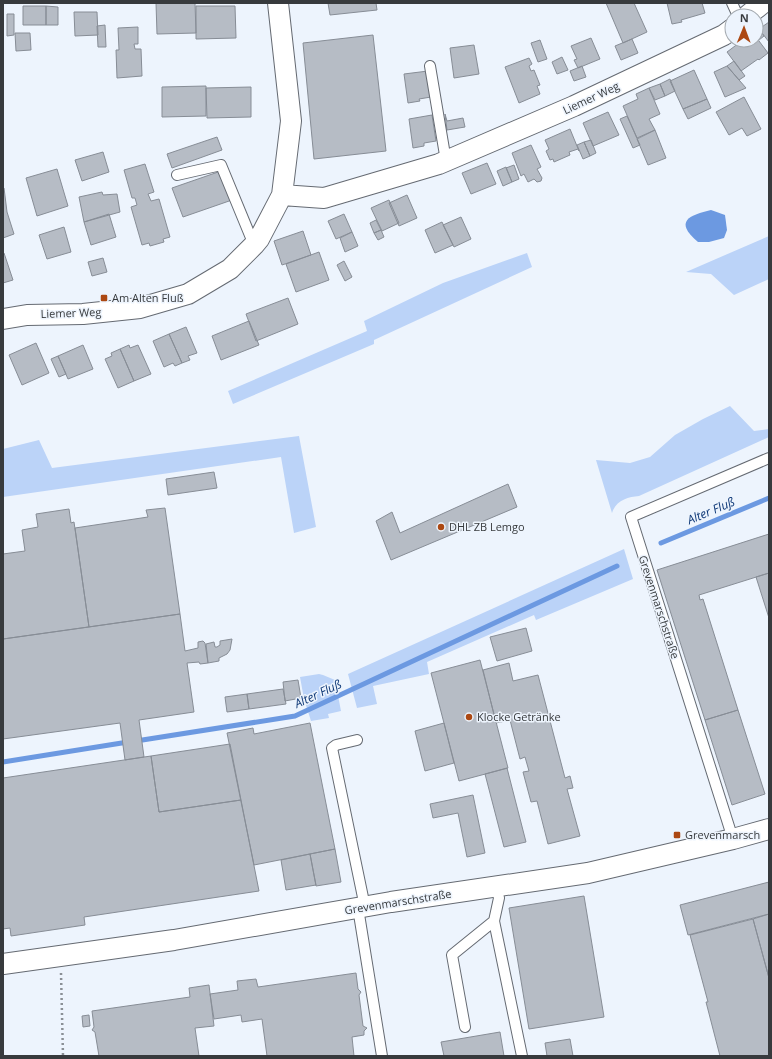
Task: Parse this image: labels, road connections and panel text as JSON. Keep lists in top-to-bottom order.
{
  "streets": {
    "street": ["Liemer Weg", "Grevenmarschstraße"]
  },
  "water": ["Alter Fluß"],
  "places": {
    "transit": ["Am Alten Fluß", "Grevenmarsch"],
    "other": ["DHL ZB Lemgo", "Klocke Getränke"]
  },
  "north": "top"
}
